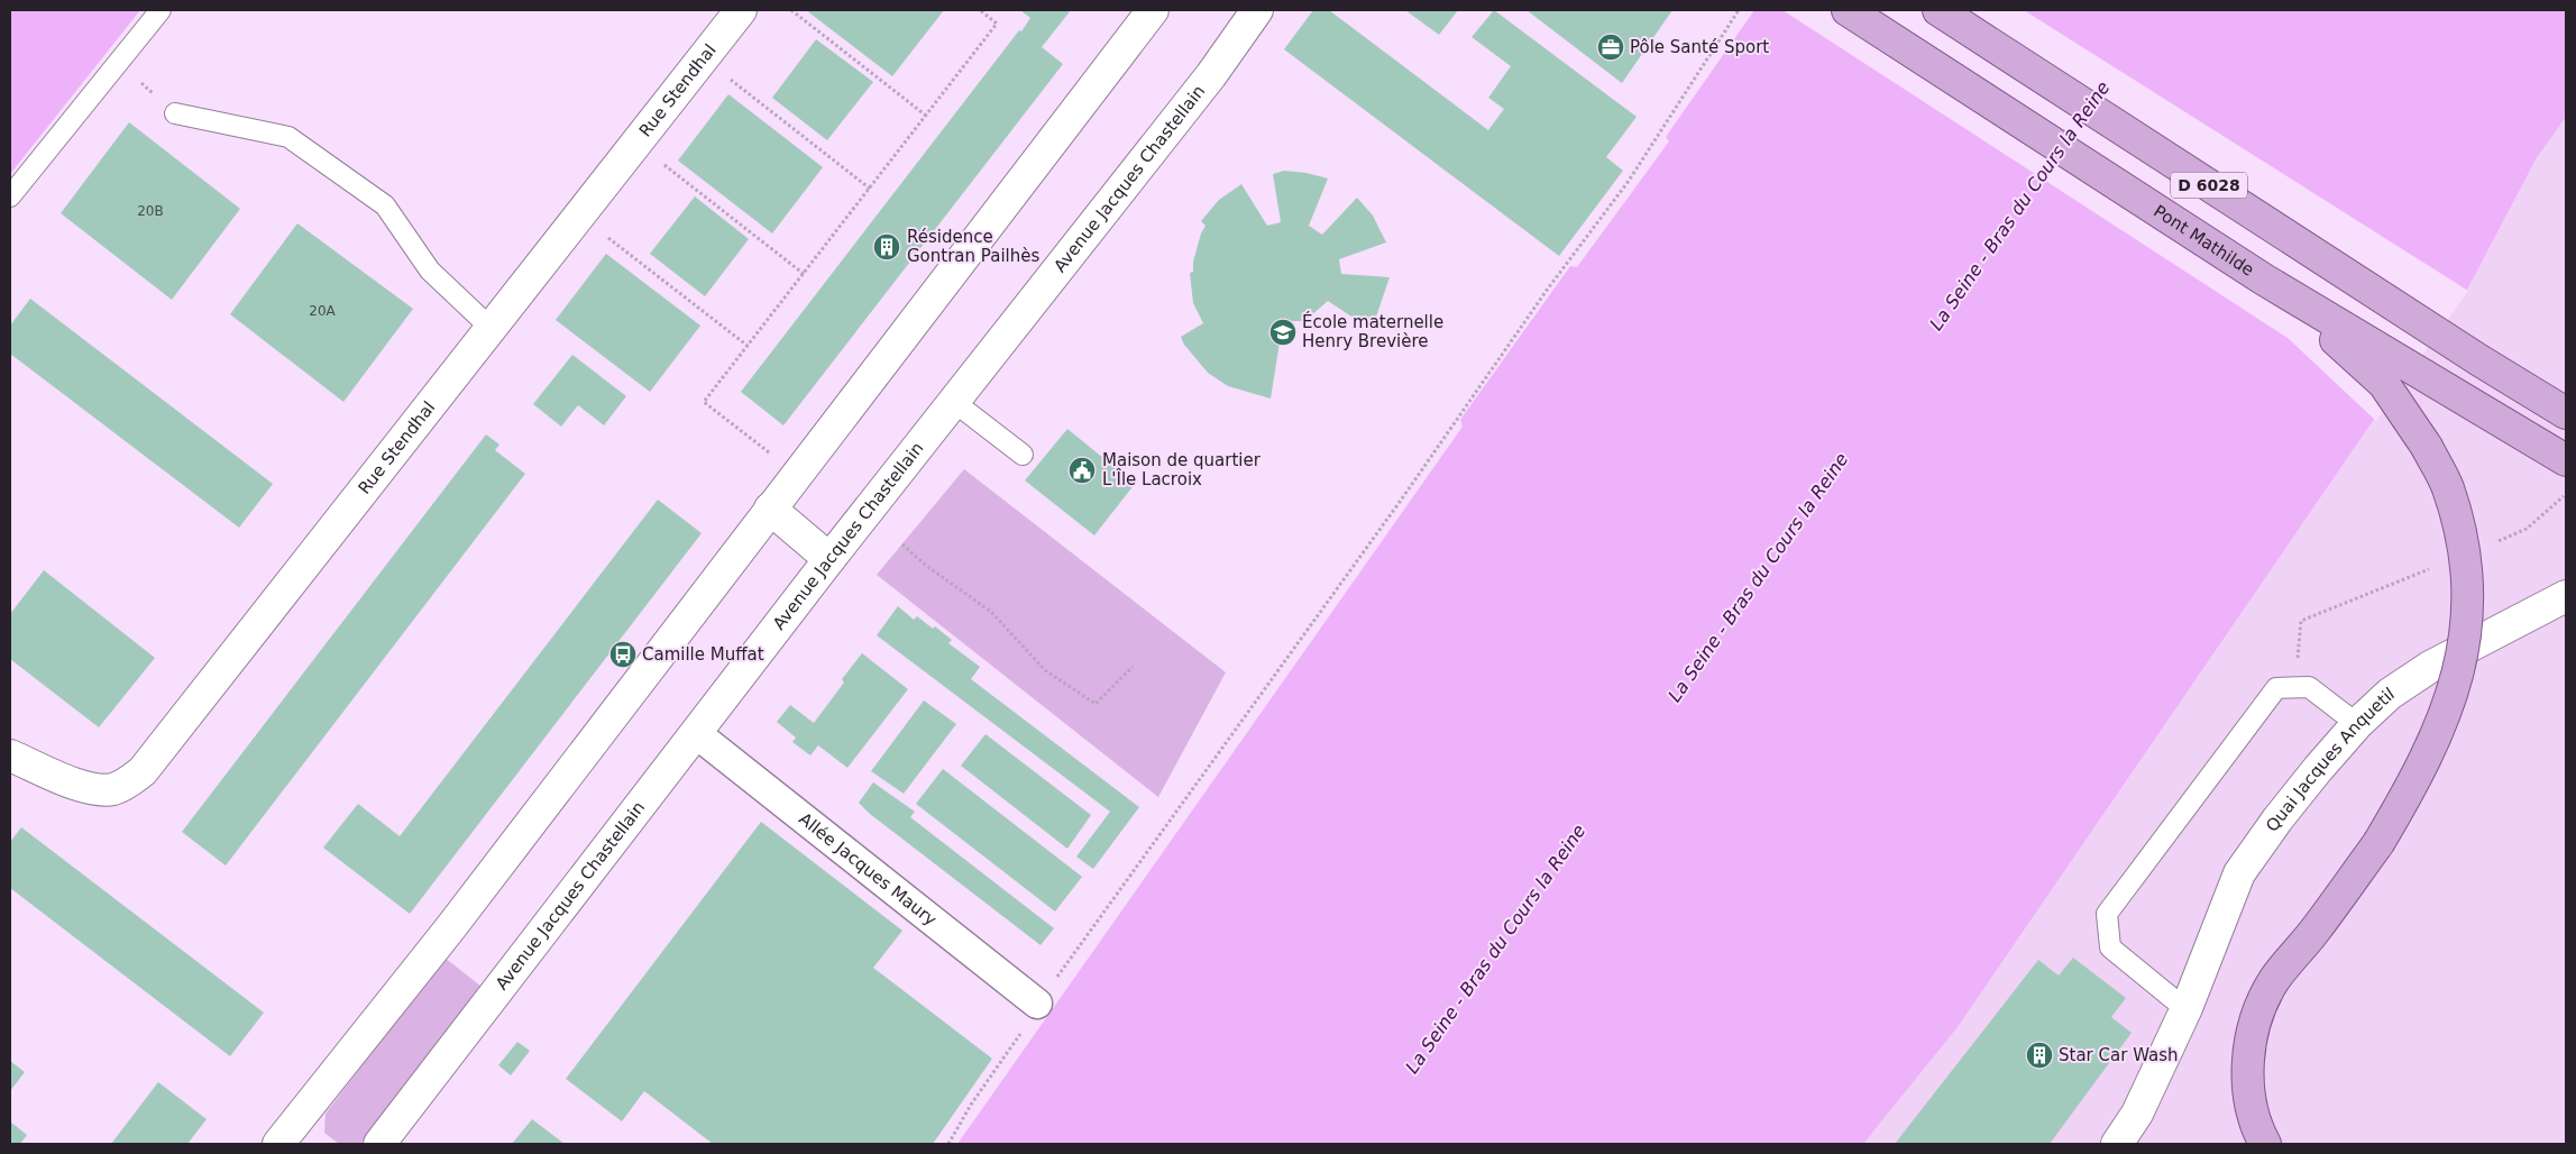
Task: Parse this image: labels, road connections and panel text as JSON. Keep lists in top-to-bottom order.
{
  "streets": {
    "main road": ["D 6028", "Pont Mathilde"],
    "street": [
      "Rue Stendhal",
      "Avenue Jacques Chastellain",
      "Quai Jacques Anquetil",
      "Allée Jacques Maury"
    ]
  },
  "crossings": [
    ["Avenue Jacques Chastellain", "Allée Jacques Maury"]
  ],
  "water": ["La Seine - Bras du Cours la Reine"],
  "places": {
    "office": ["Pôle Santé Sport"],
    "building": ["Résidence Gontran Pailhès", "Star Car Wash"],
    "school or university": ["École maternelle Henry Brevière"],
    "public building": ["Maison de quartier L'Île Lacroix"],
    "bus stop": ["Camille Muffat"]
  },
  "house_numbers": ["20B", "20A"]
}
